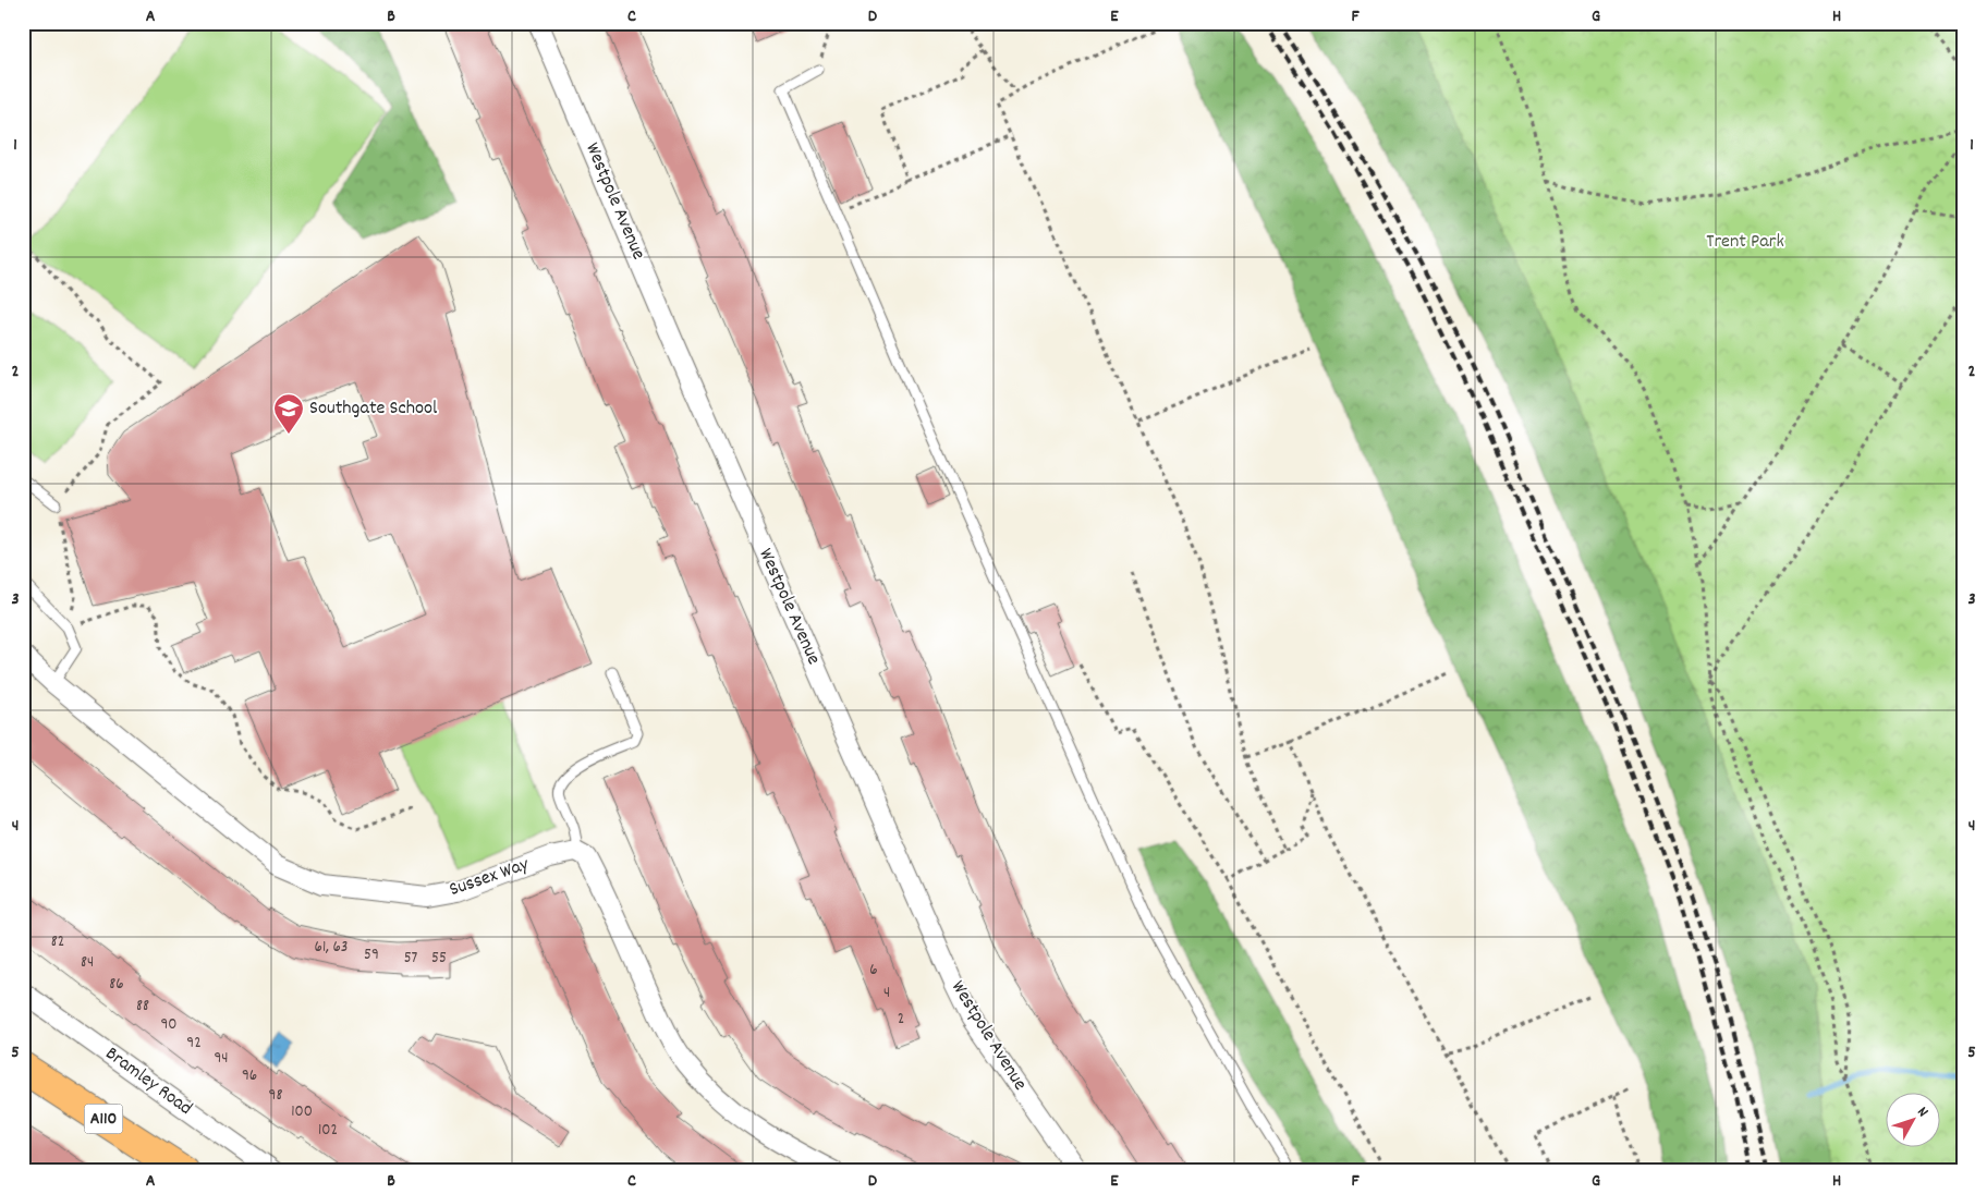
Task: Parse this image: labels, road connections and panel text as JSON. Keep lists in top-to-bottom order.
{
  "streets": {
    "main road": ["A110"],
    "street": ["Westpole Avenue", "Sussex Way", "Bramley Road"]
  },
  "parks": ["Trent Park"],
  "places": {
    "school or university": ["Southgate School"]
  },
  "house_numbers": [
    "82",
    "61, 63",
    "59",
    "57",
    "55",
    "84",
    "6",
    "86",
    "4",
    "88",
    "2",
    "90",
    "92",
    "94",
    "96",
    "98",
    "100",
    "102"
  ],
  "north": "top right",
  "grid": {
    "columns": [
      "A",
      "B",
      "C",
      "D",
      "E",
      "F",
      "G",
      "H"
    ],
    "rows": [
      "1",
      "2",
      "3",
      "4",
      "5"
    ]
  }
}
